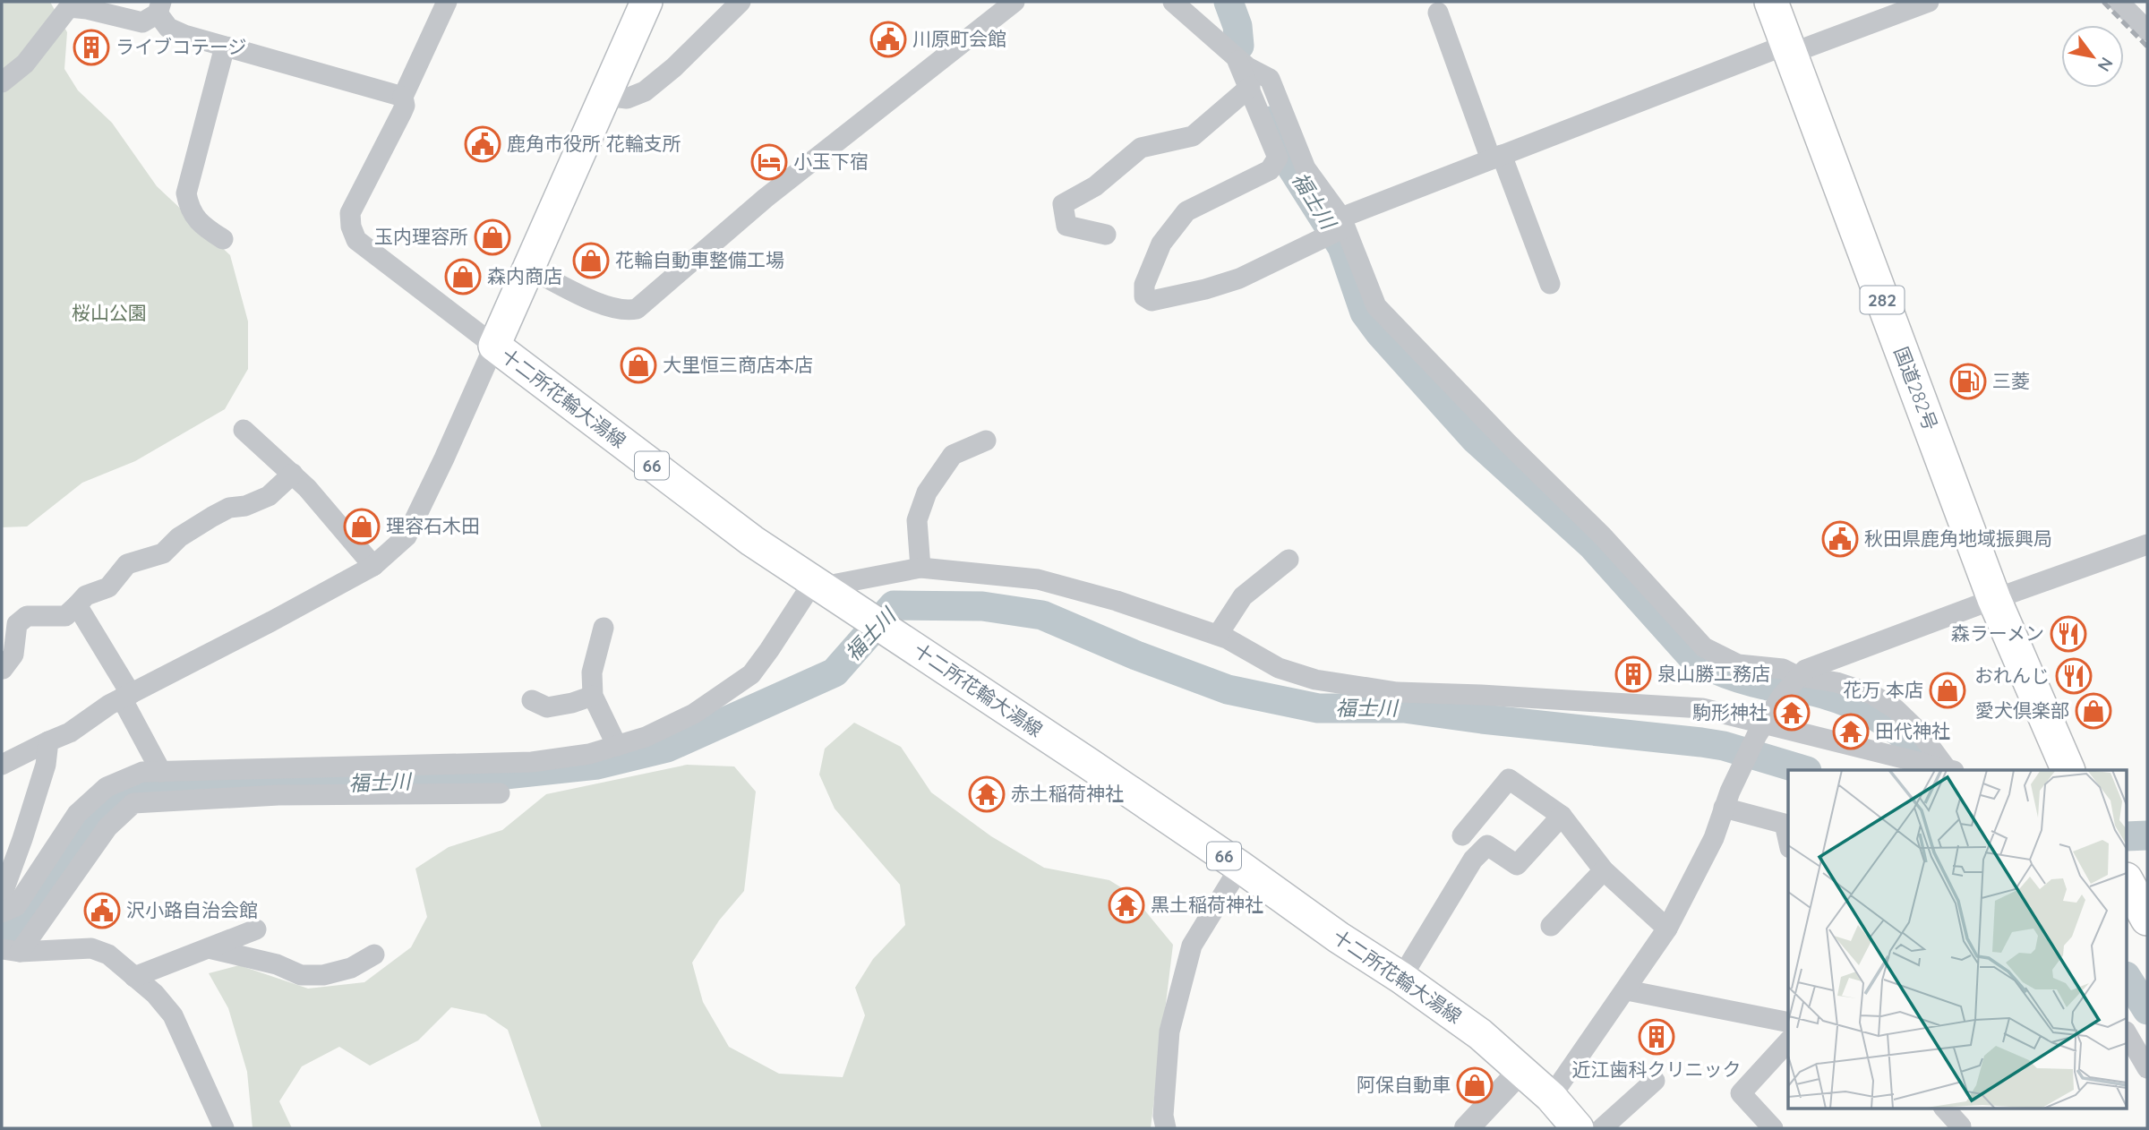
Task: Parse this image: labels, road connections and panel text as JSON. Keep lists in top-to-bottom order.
{
  "streets": {
    "highway": ["282", "国道282号"],
    "main road": ["十二所花輪大湯線", "66"]
  },
  "water": ["福士川"],
  "parks": ["桜山公園"],
  "places": {
    "public building": [
      "川原町会館",
      "鹿角市役所 花輪支所",
      "秋田県鹿角地域振興局",
      "沢小路自治会館"
    ],
    "building": ["ライブコテージ", "泉山勝工務店", "近江歯科クリニック"],
    "hotel": ["小玉下宿"],
    "shop": [
      "玉内理容所",
      "花輪自動車整備工場",
      "森内商店",
      "大里恒三商店本店",
      "理容石木田",
      "花万 本店",
      "愛犬倶楽部",
      "阿保自動車"
    ],
    "fuel station": ["三菱"],
    "restaurant": ["森ラーメン", "おれんじ"],
    "temple": [
      "駒形神社",
      "田代神社",
      "赤土稲荷神社",
      "黒土稲荷神社"
    ]
  },
  "north": "bottom right"
}
